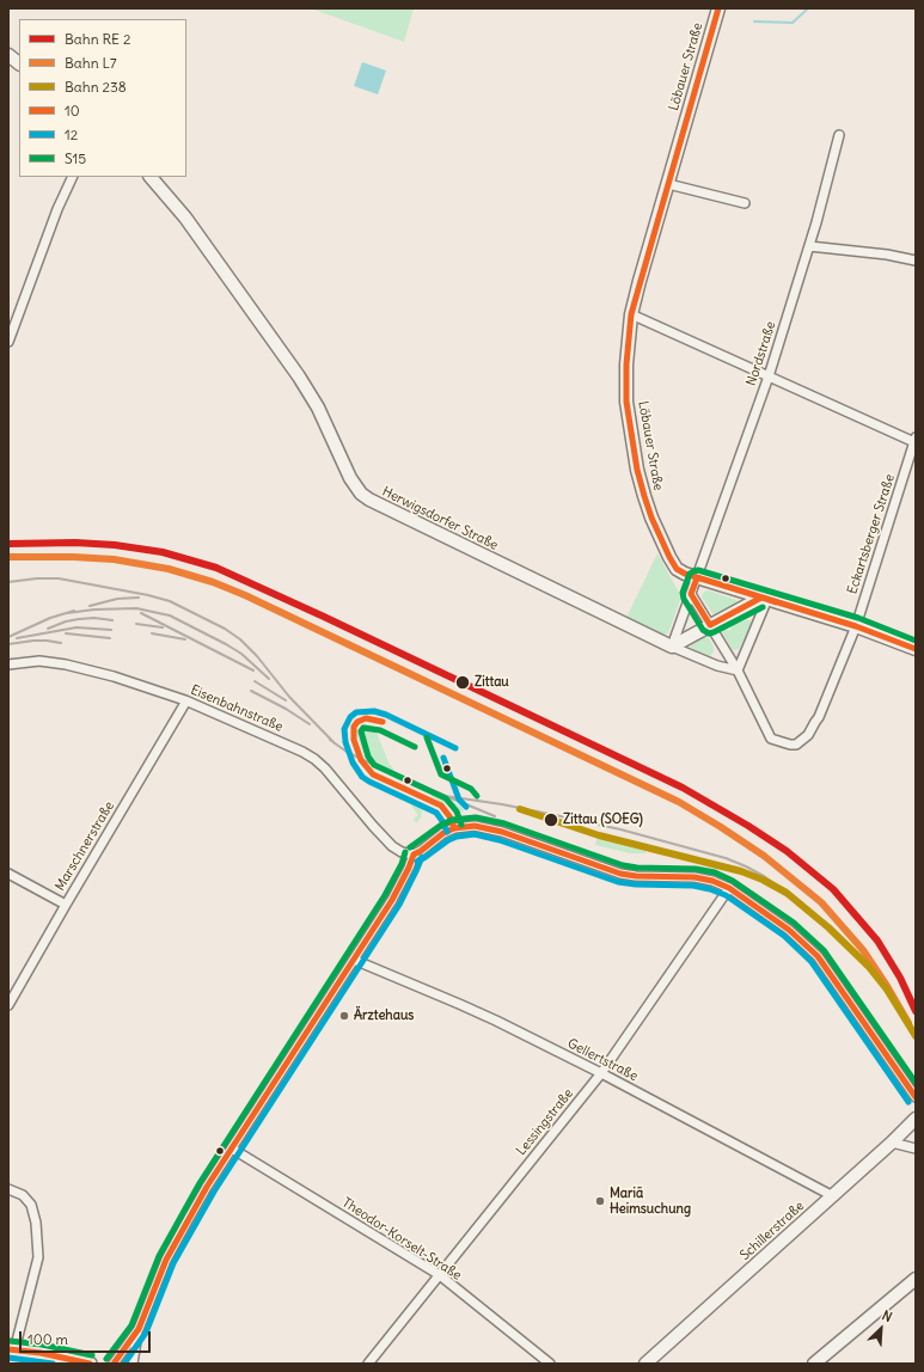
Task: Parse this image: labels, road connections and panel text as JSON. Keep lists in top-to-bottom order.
{
  "streets": {
    "main road": ["Löbauer Straße", "Herwigsdorfer Straße", "Schillerstraße"],
    "street": [
      "Nordstraße",
      "Eckartsberger Straße",
      "Eisenbahnstraße",
      "Marschnerstraße",
      "Gellertstraße",
      "Lessingstraße",
      "Theodor-Korselt-Straße"
    ]
  },
  "crossings": [
    ["Löbauer Straße", "Nordstraße"],
    ["Löbauer Straße", "Eckartsberger Straße"],
    ["Eisenbahnstraße", "Marschnerstraße"],
    ["Gellertstraße", "Lessingstraße"],
    ["Gellertstraße", "Schillerstraße"],
    ["Lessingstraße", "Theodor-Korselt-Straße"]
  ],
  "places": [
    "Zittau",
    "Zittau (SOEG)",
    "Ärztehaus",
    "Mariä Heimsuchung"
  ],
  "lines": [
    "transit line 10",
    "rail line L7",
    "transit line S15",
    "transit line 12",
    "rail line 238"
  ],
  "legend": [
    "Bahn RE 2",
    "Bahn L7",
    "Bahn 238",
    "10",
    "12",
    "S15"
  ],
  "scale_bar": "100 m",
  "north": "top right"
}
